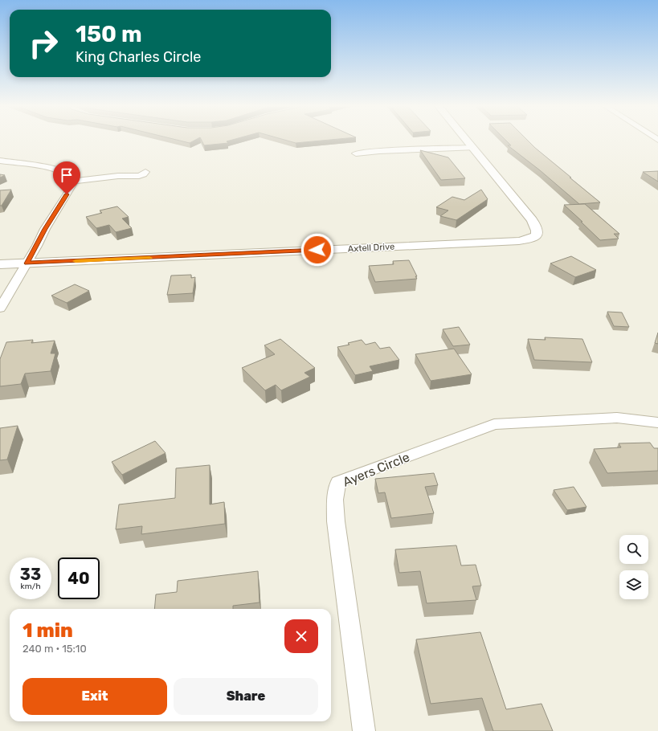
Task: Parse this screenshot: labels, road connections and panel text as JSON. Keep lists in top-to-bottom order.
{
  "streets": {
    "street": ["Axtell Drive", "Ayers Circle"]
  },
  "page": {
    "turn": ["150 m", "King Charles Circle"],
    "speed": "33 km/h",
    "limit": "40",
    "heading": ["1 min", "240 m · 15:10"],
    "buttons": ["Exit", "Share"]
  }
}
